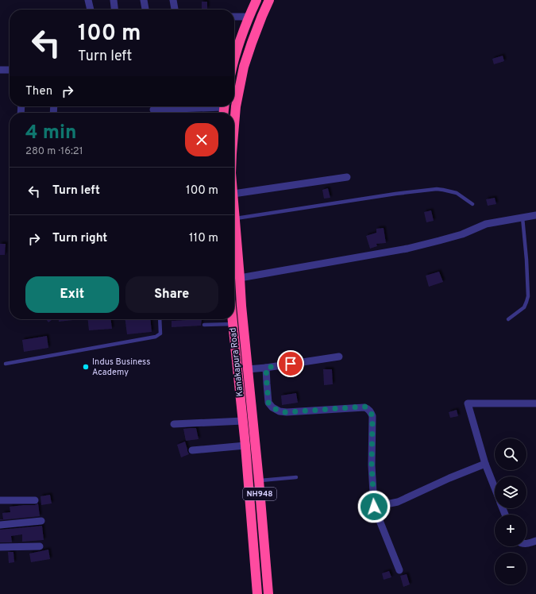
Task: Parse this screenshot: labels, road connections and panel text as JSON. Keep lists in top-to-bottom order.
{
  "streets": {
    "highway": ["Kanakapura Road", "NH948"]
  },
  "places": ["Indus Business Academy"],
  "page": {
    "turn": ["100 m", "Turn left"],
    "then": "Then",
    "heading": ["4 min", "280 m · 16:21"],
    "list": [
      {
        "name": "Turn left",
        "value": "100 m"
      },
      {
        "name": "Turn right",
        "value": "110 m"
      }
    ],
    "buttons": ["Exit", "Share"],
    "map_buttons": ["+", "−"]
  }
}
